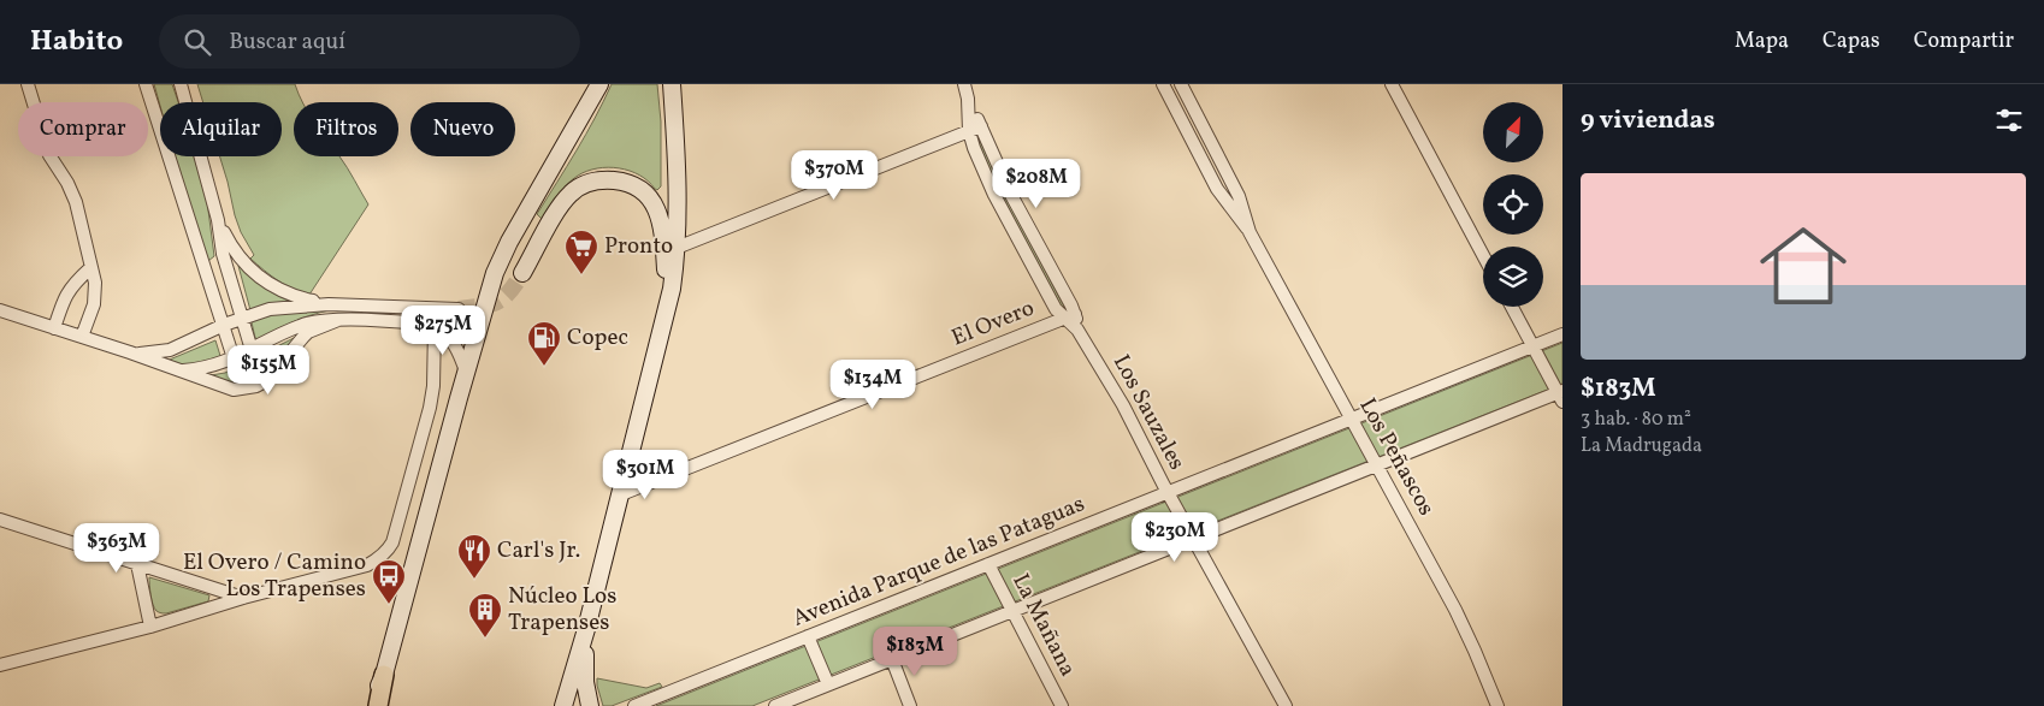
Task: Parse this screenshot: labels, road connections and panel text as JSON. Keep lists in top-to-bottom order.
{
  "streets": {
    "street": [
      "El Overo",
      "Los Sauzales",
      "Los Peñascos",
      "Avenida Parque de las Pataguas",
      "La Mañana"
    ]
  },
  "crossings": [
    ["El Overo", "Los Sauzales"],
    ["Los Sauzales", "Avenida Parque de las Pataguas"],
    ["Los Peñascos", "Avenida Parque de las Pataguas"],
    ["Avenida Parque de las Pataguas", "La Mañana"]
  ],
  "places": {
    "supermarket": ["Pronto"],
    "fuel station": ["Copec"],
    "restaurant": ["Carl's Jr."],
    "bus stop": ["El Overo / Camino Los Trapenses"],
    "building": ["Núcleo Los Trapenses"]
  },
  "north": "top right",
  "page": {
    "header": "Habito",
    "search": "Buscar aquí",
    "nav": ["Mapa", "Capas", "Compartir"],
    "heading": "9 viviendas",
    "chip": [
      "Comprar",
      "Alquilar",
      "Filtros",
      "Nuevo"
    ],
    "price": [
      "$370M",
      "$208M",
      "$275M",
      "$155M",
      "$134M",
      "$301M",
      "$230M",
      "$363M",
      "$183M"
    ],
    "list": [
      {
        "name": "$183M",
        "note": "3 hab. · 80 m² · La Madrugada"
      }
    ]
  }
}
